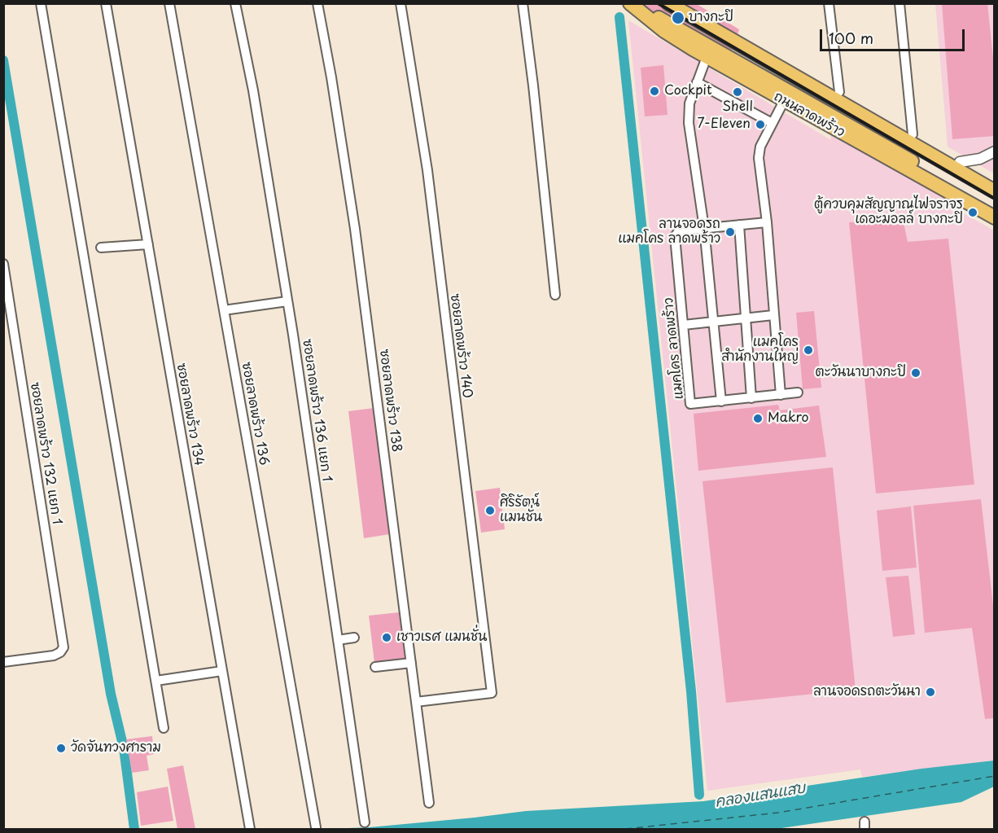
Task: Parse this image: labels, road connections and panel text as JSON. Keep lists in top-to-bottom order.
{
  "streets": {
    "main road": ["ถนนลาดพร้าว"],
    "street": [
      "ซอยลาดพร้าว 140",
      "แมคโคร ลาดพร้าว",
      "ซอยลาดพร้าว 138",
      "ซอยลาดพร้าว 136 แยก 1",
      "ซอยลาดพร้าว 136",
      "ซอยลาดพร้าว 134",
      "ซอยลาดพร้าว 132 แยก 1"
    ]
  },
  "crossings": [
    ["ซอยลาดพร้าว 140", "ซอยลาดพร้าว 138"]
  ],
  "water": ["คลองแสนแสบ"],
  "places": [
    "บางกะปิ",
    "Cockpit",
    "Shell",
    "7-Eleven",
    "ตู้ควบคุมสัญญาณไฟจราจร เดอะมอลล์ บางกะปิ",
    "ลานจอดรถ แมคโคร ลาดพร้าว",
    "แมคโคร สำนักงานใหญ่",
    "ตะวันนาบางกะปิ",
    "Makro",
    "ศิริรัตน์ แมนชั่น",
    "เชาวเรศ แมนชั่น",
    "ลานจอดรถตะวันนา",
    "วัดจันทวงศาราม"
  ],
  "scale_bar": "100 m"
}
